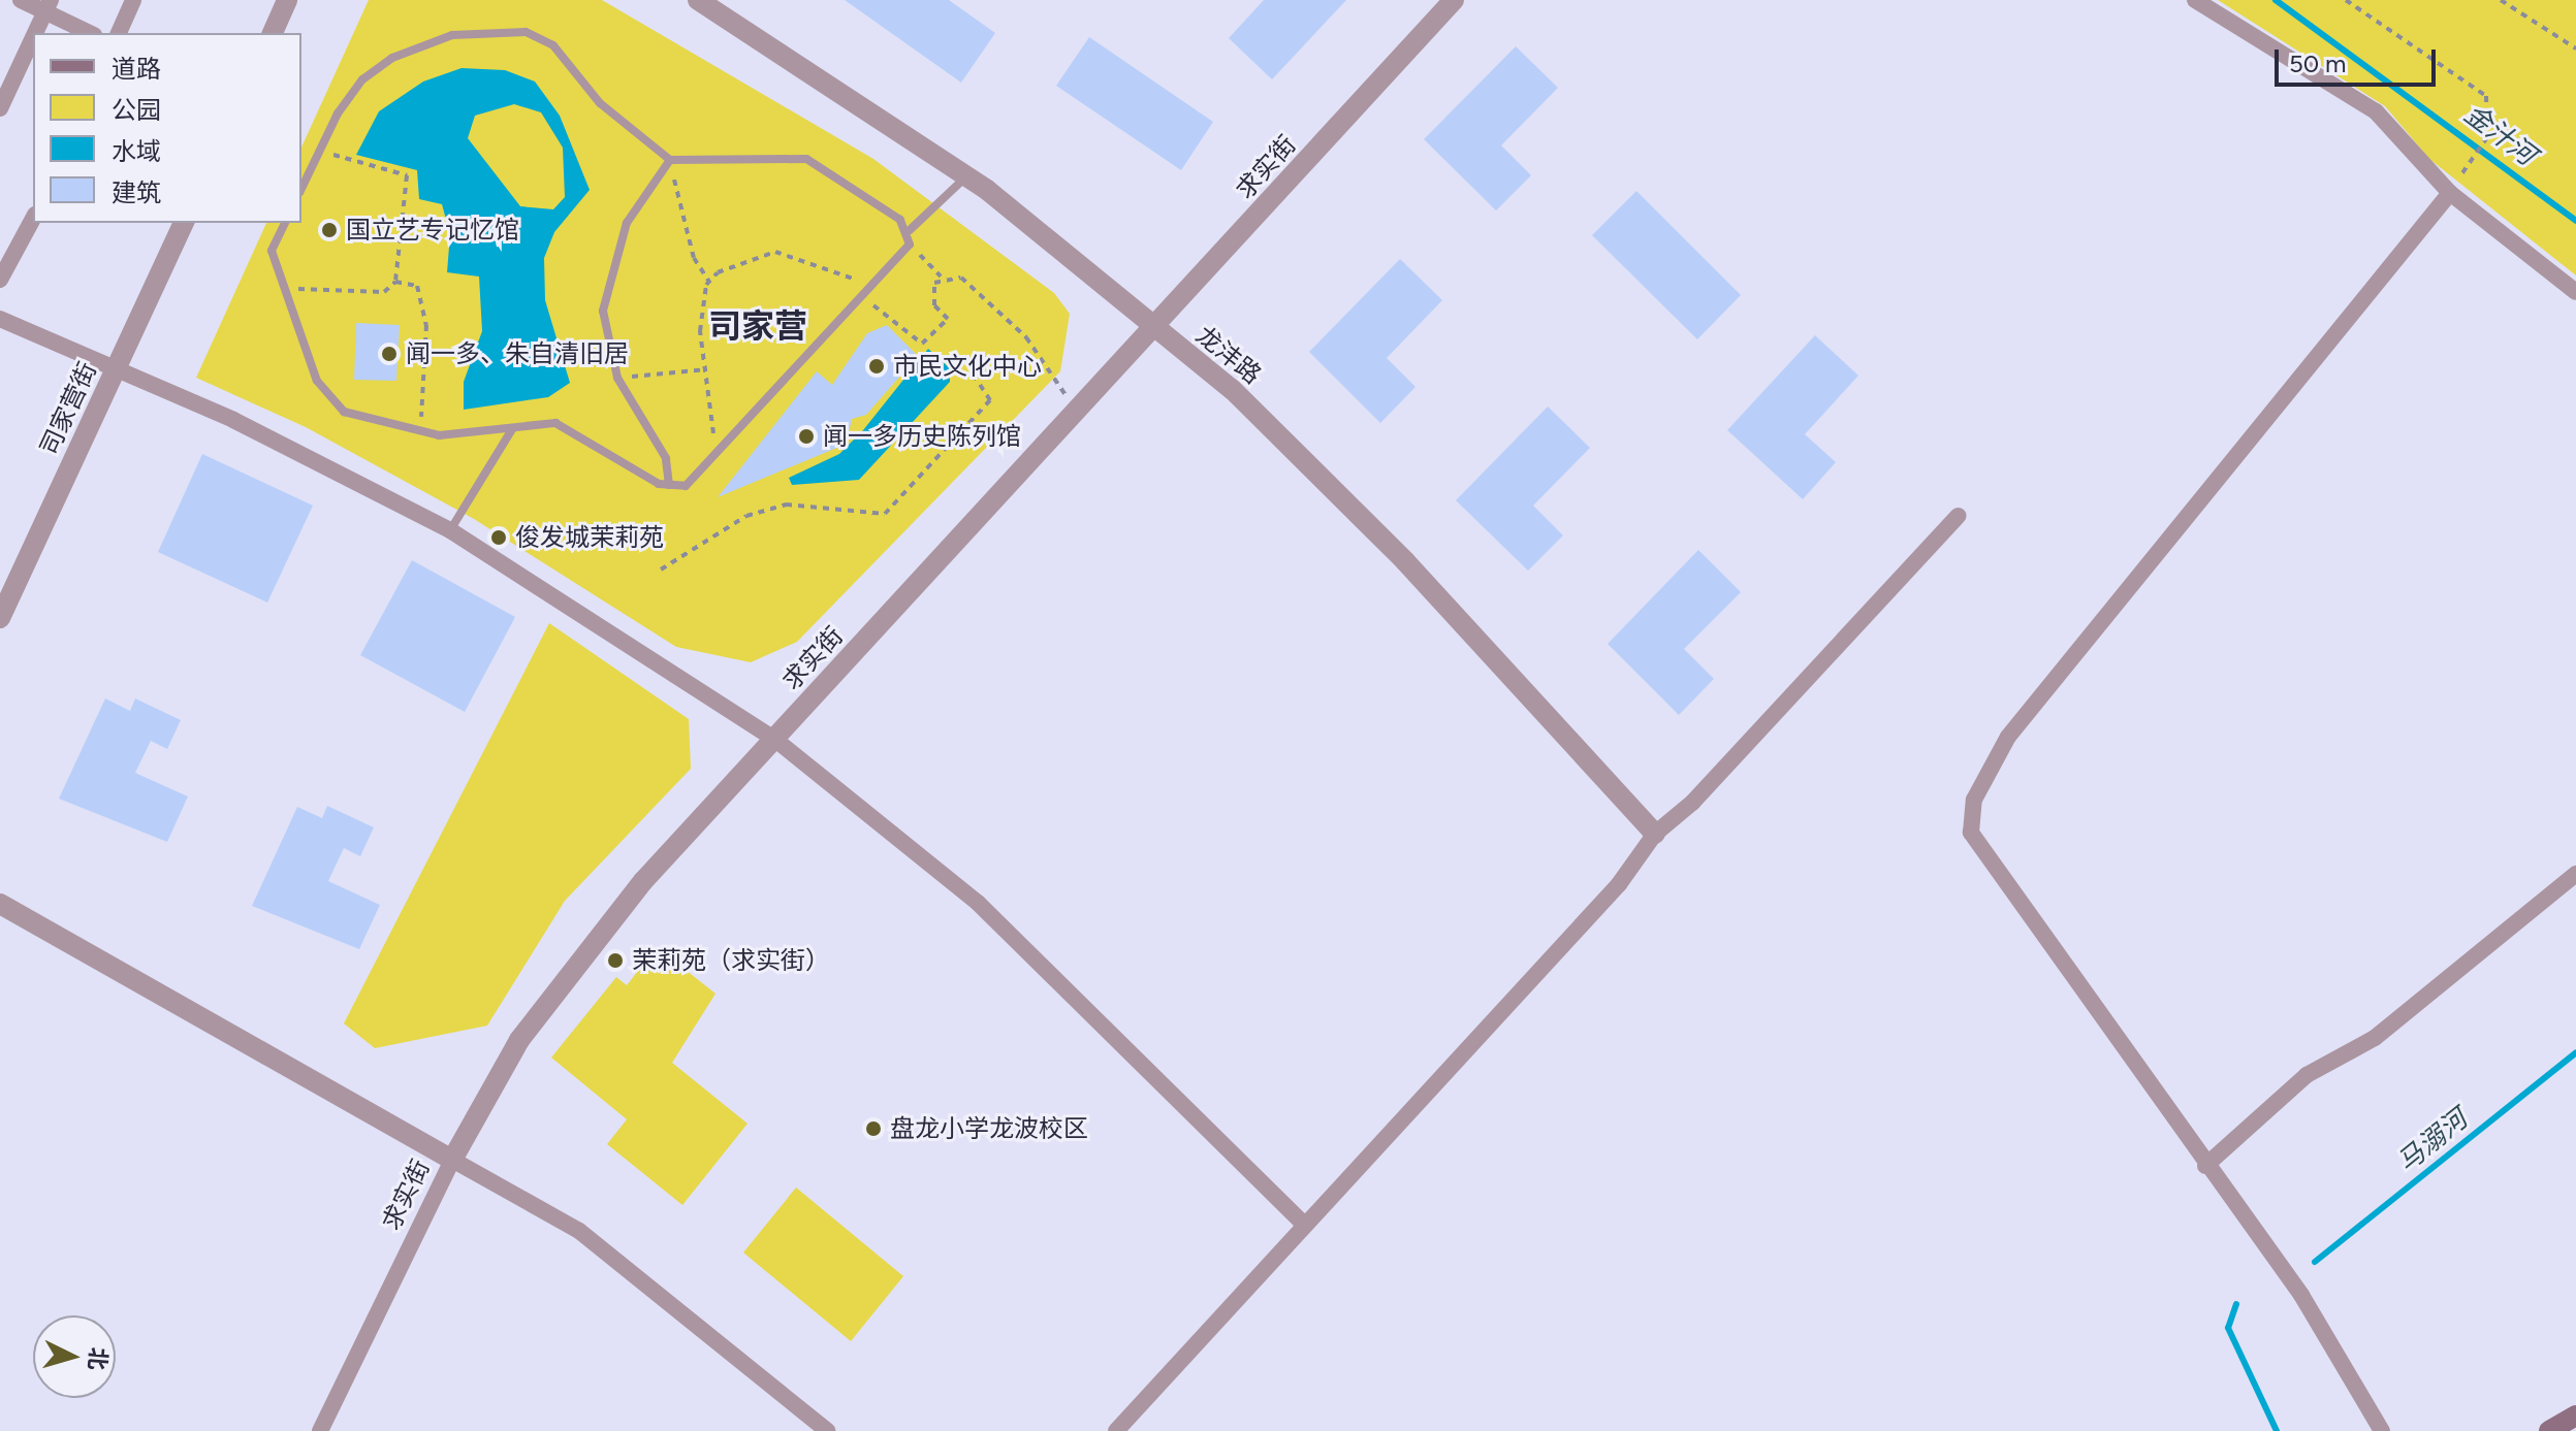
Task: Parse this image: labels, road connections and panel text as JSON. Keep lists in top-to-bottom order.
{
  "streets": {
    "street": ["求实街", "龙沣路", "司家营街"]
  },
  "crossings": [
    ["求实街", "龙沣路"]
  ],
  "districts": ["司家营"],
  "water": ["金汁河", "马溺河"],
  "places": [
    "国立艺专记忆馆",
    "闻一多、朱自清旧居",
    "市民文化中心",
    "闻一多历史陈列馆",
    "俊发城茉莉苑",
    "茉莉苑（求实街）",
    "盘龙小学龙波校区"
  ],
  "legend": [
    "道路",
    "公园",
    "水域",
    "建筑"
  ],
  "scale_bar": "50 m",
  "north": "right"
}
